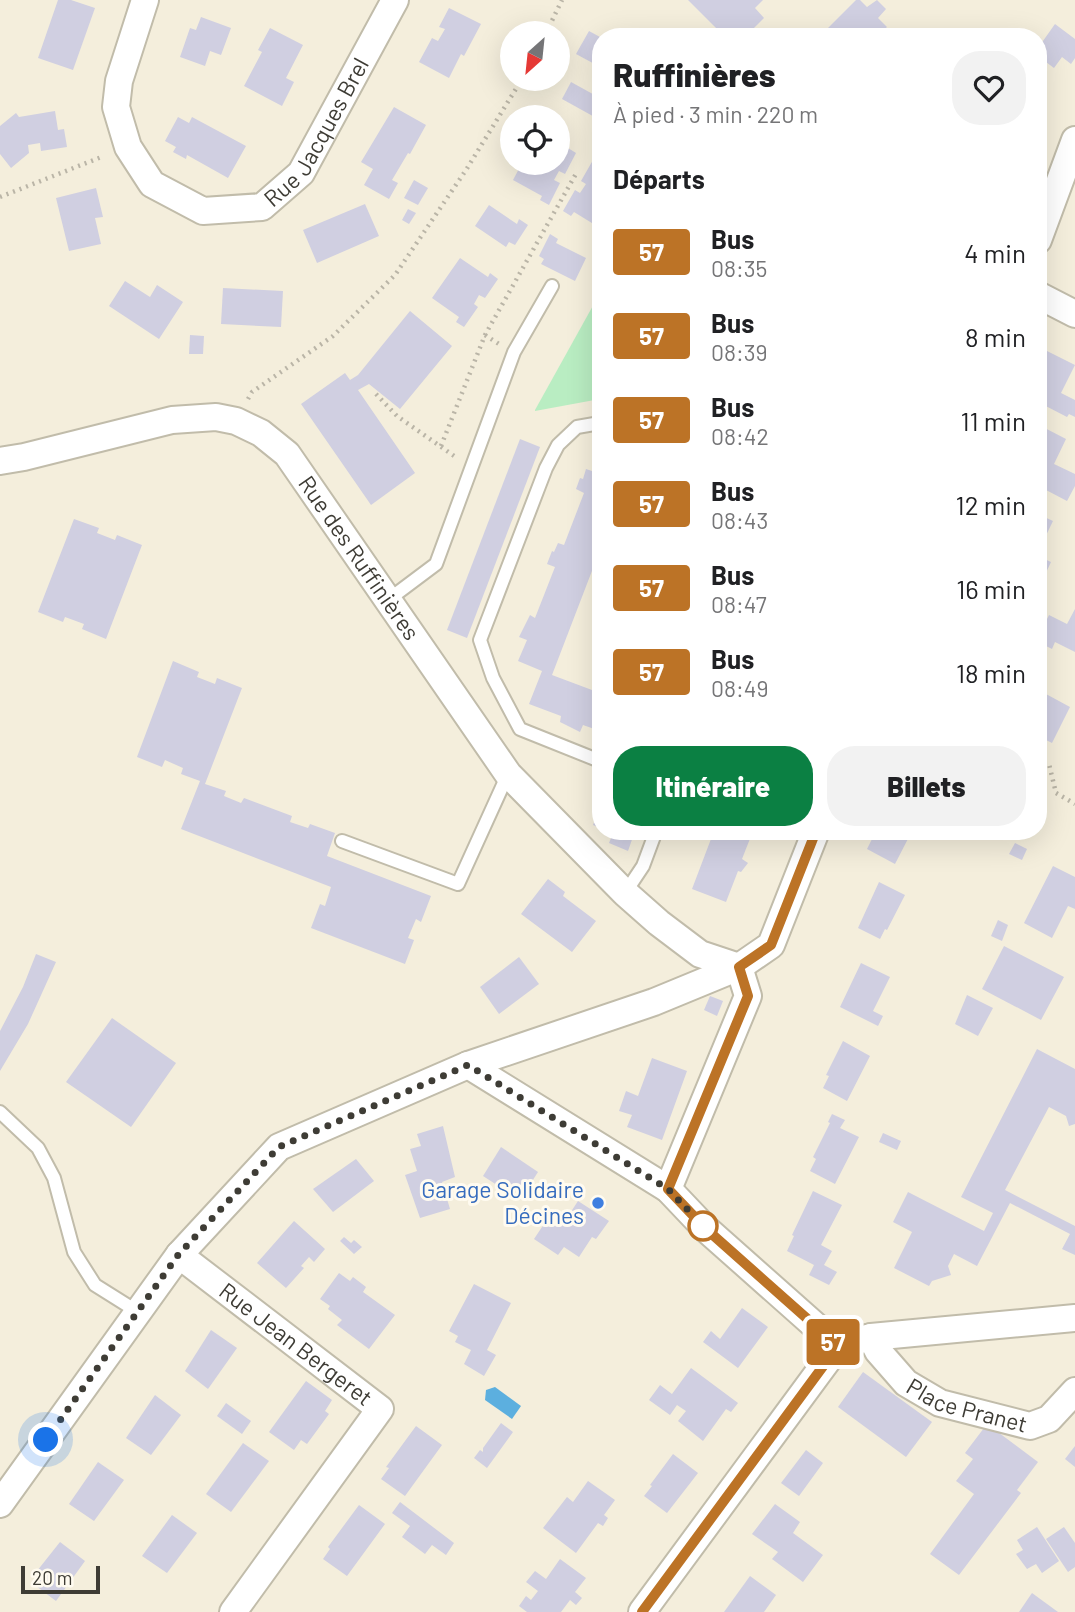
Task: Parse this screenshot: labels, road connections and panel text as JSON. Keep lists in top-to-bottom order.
{
  "streets": {
    "street": [
      "Rue Jacques Brel",
      "Rue des Ruffinières",
      "Rue Jean Bergeret",
      "Place Pranet"
    ]
  },
  "places": ["Garage Solidaire Décines"],
  "lines": ["bus line 57"],
  "scale_bar": "20 m",
  "north": "bottom left",
  "page": {
    "on_map": "57",
    "heading": [
      ["Ruffinières", "À pied · 3 min · 220 m"],
      "Départs"
    ],
    "list": [
      {
        "mark": "57",
        "name": "Bus",
        "note": "08:35",
        "value": "4 min"
      },
      {
        "mark": "57",
        "name": "Bus",
        "note": "08:39",
        "value": "8 min"
      },
      {
        "mark": "57",
        "name": "Bus",
        "note": "08:42",
        "value": "11 min"
      },
      {
        "mark": "57",
        "name": "Bus",
        "note": "08:43",
        "value": "12 min"
      },
      {
        "mark": "57",
        "name": "Bus",
        "note": "08:47",
        "value": "16 min"
      },
      {
        "mark": "57",
        "name": "Bus",
        "note": "08:49",
        "value": "18 min"
      }
    ],
    "buttons": ["Itinéraire", "Billets"],
    "scale": "20 m"
  }
}
